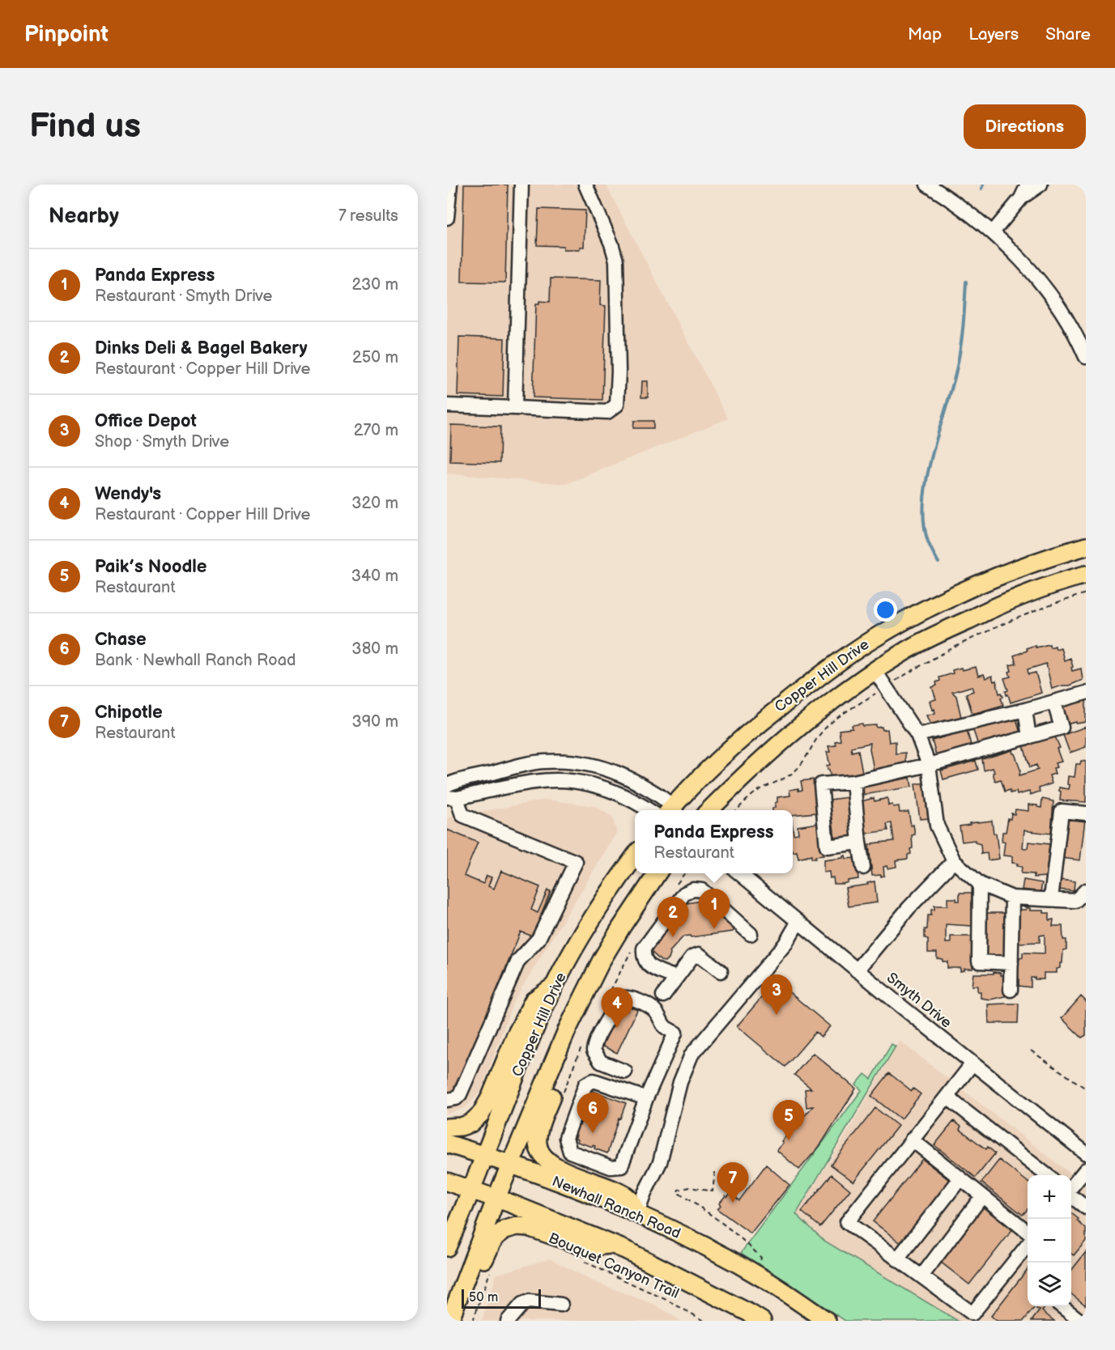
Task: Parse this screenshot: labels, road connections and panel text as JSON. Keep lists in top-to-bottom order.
{
  "streets": {
    "main road": ["Copper Hill Drive", "Newhall Ranch Road"],
    "street": ["Smyth Drive"],
    "path": ["Bouquet Canyon Trail"]
  },
  "crossings": [
    ["Copper Hill Drive", "Newhall Ranch Road"]
  ],
  "scale_bar": "50 m",
  "page": {
    "header": "Pinpoint",
    "nav": ["Map", "Layers", "Share"],
    "buttons": "Directions",
    "title": "Find us",
    "heading": ["Nearby", "7 results"],
    "list": [
      {
        "mark": "1",
        "name": "Panda Express",
        "note": "Restaurant · Smyth Drive",
        "value": "230 m"
      },
      {
        "mark": "2",
        "name": "Dinks Deli & Bagel Bakery",
        "note": "Restaurant · Copper Hill Drive",
        "value": "250 m"
      },
      {
        "mark": "3",
        "name": "Office Depot",
        "note": "Shop · Smyth Drive",
        "value": "270 m"
      },
      {
        "mark": "4",
        "name": "Wendy's",
        "note": "Restaurant · Copper Hill Drive",
        "value": "320 m"
      },
      {
        "mark": "5",
        "name": "Paik’s Noodle",
        "note": "Restaurant",
        "value": "340 m"
      },
      {
        "mark": "6",
        "name": "Chase",
        "note": "Bank · Newhall Ranch Road",
        "value": "380 m"
      },
      {
        "mark": "7",
        "name": "Chipotle",
        "note": "Restaurant",
        "value": "390 m"
      }
    ],
    "popup": ["Panda Express", "Restaurant"],
    "pins": [
      "1",
      "2",
      "3",
      "4",
      "6",
      "5",
      "7"
    ],
    "map_buttons": ["+", "−"],
    "scale": "50 m"
  }
}
